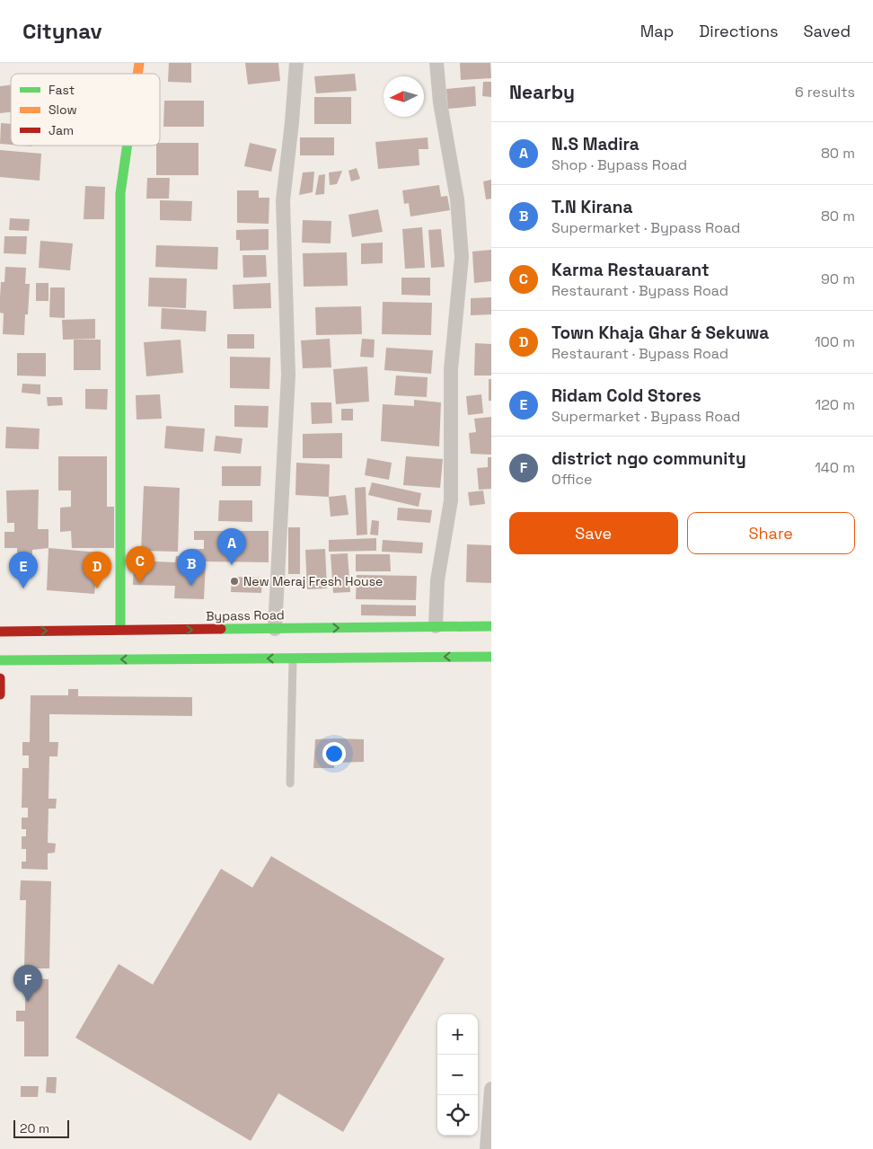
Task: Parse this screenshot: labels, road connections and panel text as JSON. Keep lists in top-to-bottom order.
{
  "streets": {
    "main road": ["Bypass Road"]
  },
  "places": ["New Meraj Fresh House"],
  "legend": ["Fast", "Slow", "Jam"],
  "scale_bar": "20 m",
  "north": "left",
  "page": {
    "header": "Citynav",
    "nav": ["Map", "Directions", "Saved"],
    "heading": ["Nearby", "6 results"],
    "list": [
      {
        "mark": "A",
        "name": "N.S Madira",
        "note": "Shop · Bypass Road",
        "value": "80 m"
      },
      {
        "mark": "B",
        "name": "T.N Kirana",
        "note": "Supermarket · Bypass Road",
        "value": "80 m"
      },
      {
        "mark": "C",
        "name": "Karma Restauarant",
        "note": "Restaurant · Bypass Road",
        "value": "90 m"
      },
      {
        "mark": "D",
        "name": "Town Khaja Ghar & Sekuwa",
        "note": "Restaurant · Bypass Road",
        "value": "100 m"
      },
      {
        "mark": "E",
        "name": "Ridam Cold Stores",
        "note": "Supermarket · Bypass Road",
        "value": "120 m"
      },
      {
        "mark": "F",
        "name": "district ngo community",
        "note": "Office",
        "value": "140 m"
      }
    ],
    "buttons": ["Save", "Share"],
    "pins": [
      "A",
      "C",
      "B",
      "D",
      "E",
      "F"
    ],
    "map_buttons": ["+", "−"],
    "scale": "20 m"
  }
}
